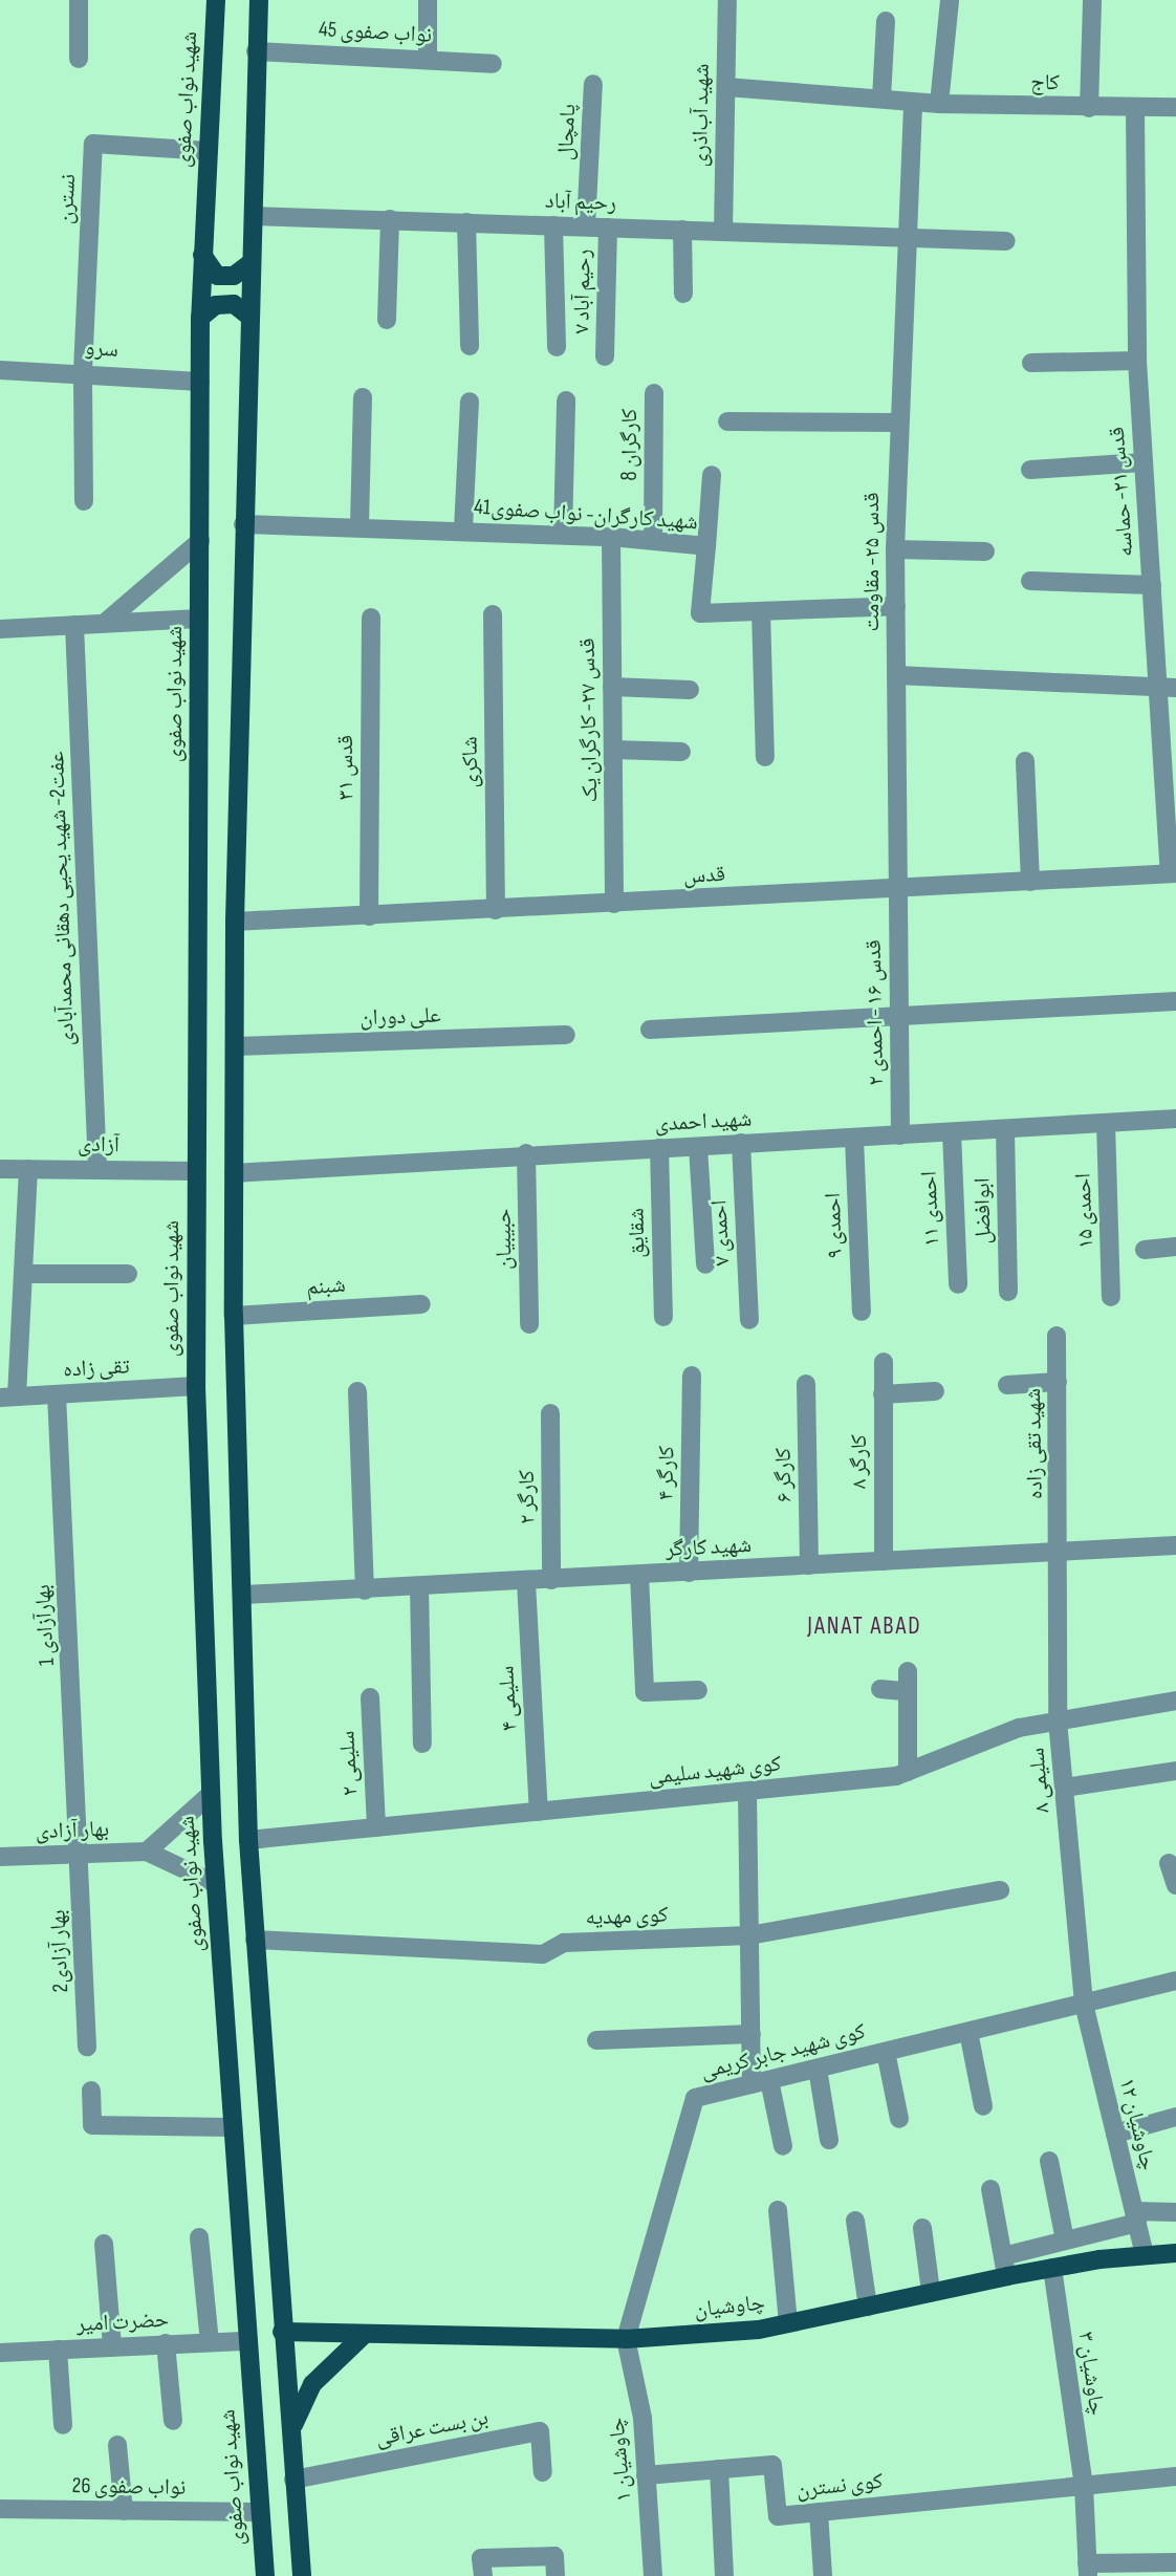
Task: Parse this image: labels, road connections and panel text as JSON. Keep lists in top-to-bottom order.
{
  "streets": {
    "main road": ["شهید نواب صفوی", "چاوشیان"],
    "street": [
      "نواب صفوی 45",
      "کاج",
      "شهید‌ آب‌اذری",
      "پامچال",
      "نسترن",
      "رحیم آباد",
      "رحیم آباد ۷",
      "سرو",
      "کارگران 8",
      "قدس ۲۱- حماسه",
      "شهید کارگران- نواب صفوی41",
      "قدس ۲۵- مقاومت",
      "قدس ۲۷- کارگران یک",
      "شاکری",
      "قدس ۳۱",
      "قدس",
      "عفت2- شهید یحیی دهقانی محمدآبادی",
      "قدس ۱۶ - احمدی ۲",
      "علی دوران",
      "شهید احمدی",
      "آزادی",
      "احمدی ۱۱",
      "ابوافضل",
      "احمدی ۱۵",
      "احمدی ۹",
      "شقایق",
      "احمدی ۷",
      "حبیبیان",
      "شبنم",
      "تقی زاده",
      "شهید تقی زاده",
      "کارگر ۸",
      "کارگر ۴",
      "کارگر ۶",
      "کارگر ۲",
      "شهید کارگر",
      "بهارآزادی 1",
      "سلیمی ۴",
      "سلیمی ۲",
      "کوی شهید سلیمی",
      "سلیمی ۸",
      "بهار آزادی",
      "کوی مهدیه",
      "بهار آزادی2",
      "کوی شهید جابر کریمی",
      "چاوشیان ۱۲",
      "حضرت امیر",
      "چاوشیان ۳",
      "بن بست عراقی",
      "چاوشیان ۱",
      "کوی نسترن",
      "نواب صفوی 26"
    ]
  },
  "crossings": [
    ["کاج", "شهید‌ آب‌اذری"],
    ["کاج", "قدس ۲۱- حماسه"],
    ["کاج", "قدس ۲۵- مقاومت"],
    ["شهید نواب صفوی", "نسترن"],
    ["شهید نواب صفوی", "سرو"],
    ["شهید نواب صفوی", "آزادی"],
    ["شهید نواب صفوی", "تقی زاده"],
    ["شهید نواب صفوی", "بهار آزادی"],
    ["شهید نواب صفوی", "حضرت امیر"],
    ["شهید نواب صفوی", "نواب صفوی 26"],
    ["شهید‌ آب‌اذری", "رحیم آباد"],
    ["پامچال", "رحیم آباد"],
    ["نسترن", "سرو"],
    ["رحیم آباد", "رحیم آباد ۷"],
    ["رحیم آباد", "قدس ۲۵- مقاومت"],
    ["کارگران 8", "شهید کارگران- نواب صفوی41"],
    ["قدس ۲۱- حماسه", "قدس"],
    ["شهید کارگران- نواب صفوی41", "قدس ۲۵- مقاومت"],
    ["شهید کارگران- نواب صفوی41", "قدس ۲۷- کارگران یک"],
    ["قدس ۲۵- مقاومت", "قدس"],
    ["قدس ۲۵- مقاومت", "قدس ۱۶ - احمدی ۲"],
    ["قدس ۲۷- کارگران یک", "قدس"],
    ["شاکری", "قدس"],
    ["قدس ۳۱", "قدس"],
    ["قدس", "قدس ۱۶ - احمدی ۲"],
    ["عفت2- شهید یحیی دهقانی محمدآبادی", "آزادی"],
    ["قدس ۱۶ - احمدی ۲", "شهید احمدی"],
    ["شهید احمدی", "احمدی ۱۱"],
    ["شهید احمدی", "ابوافضل"],
    ["شهید احمدی", "احمدی ۱۵"],
    ["شهید احمدی", "احمدی ۹"],
    ["شهید احمدی", "شقایق"],
    ["شهید احمدی", "احمدی ۷"],
    ["شهید احمدی", "حبیبیان"],
    ["تقی زاده", "بهارآزادی 1"],
    ["شهید تقی زاده", "شهید کارگر"],
    ["شهید تقی زاده", "سلیمی ۸"],
    ["کارگر ۸", "شهید کارگر"],
    ["کارگر ۴", "شهید کارگر"],
    ["کارگر ۶", "شهید کارگر"],
    ["کارگر ۲", "شهید کارگر"],
    ["شهید کارگر", "سلیمی ۴"],
    ["شهید کارگر", "سلیمی ۸"],
    ["بهارآزادی 1", "بهار آزادی"],
    ["بهارآزادی 1", "بهار آزادی2"],
    ["سلیمی ۴", "کوی شهید سلیمی"],
    ["سلیمی ۲", "کوی شهید سلیمی"],
    ["کوی شهید سلیمی", "سلیمی ۸"],
    ["سلیمی ۸", "کوی شهید جابر کریمی"],
    ["سلیمی ۸", "چاوشیان ۱۲"],
    ["بهار آزادی", "بهار آزادی2"],
    ["کوی شهید جابر کریمی", "چاوشیان ۱۲"],
    ["کوی شهید جابر کریمی", "چاوشیان"],
    ["کوی شهید جابر کریمی", "چاوشیان ۱"],
    ["چاوشیان ۱۲", "چاوشیان"],
    ["چاوشیان", "چاوشیان ۳"],
    ["چاوشیان", "چاوشیان ۱"],
    ["چاوشیان ۳", "کوی نسترن"],
    ["چاوشیان ۱", "کوی نسترن"]
  ],
  "districts": ["JANAT ABAD"]
}
